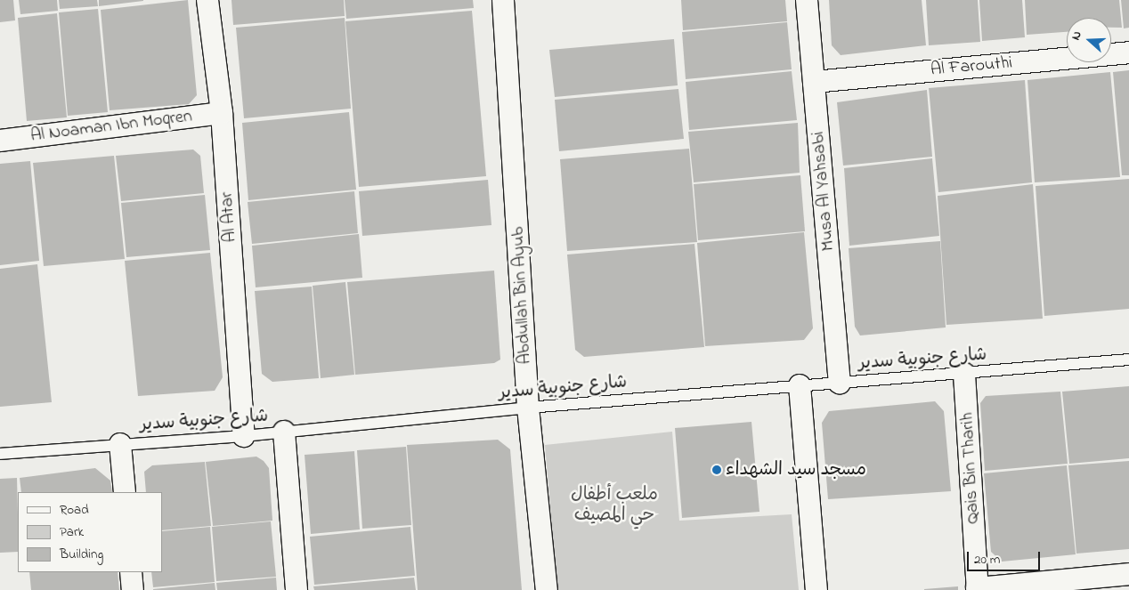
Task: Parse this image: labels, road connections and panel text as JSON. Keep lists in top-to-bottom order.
{
  "streets": {
    "street": [
      "Al Farouthi",
      "Al Noaman Ibn Moqren",
      "Musa Al Yahsabi",
      "Al Atar",
      "Abdullah Bin Ayub",
      "Qais Bin Tharih"
    ],
    "lane": ["شارع جنوبية سدير"]
  },
  "crossings": [
    ["Al Farouthi", "Musa Al Yahsabi"],
    ["Al Noaman Ibn Moqren", "Al Atar"],
    ["Musa Al Yahsabi", "شارع جنوبية سدير"],
    ["Al Atar", "شارع جنوبية سدير"],
    ["Abdullah Bin Ayub", "شارع جنوبية سدير"],
    ["شارع جنوبية سدير", "Qais Bin Tharih"]
  ],
  "parks": ["ملعب أطفال حي المصيف"],
  "places": ["مسجد سيد الشهداء"],
  "legend": ["Road", "Park", "Building"],
  "scale_bar": "20 m",
  "north": "left"
}
